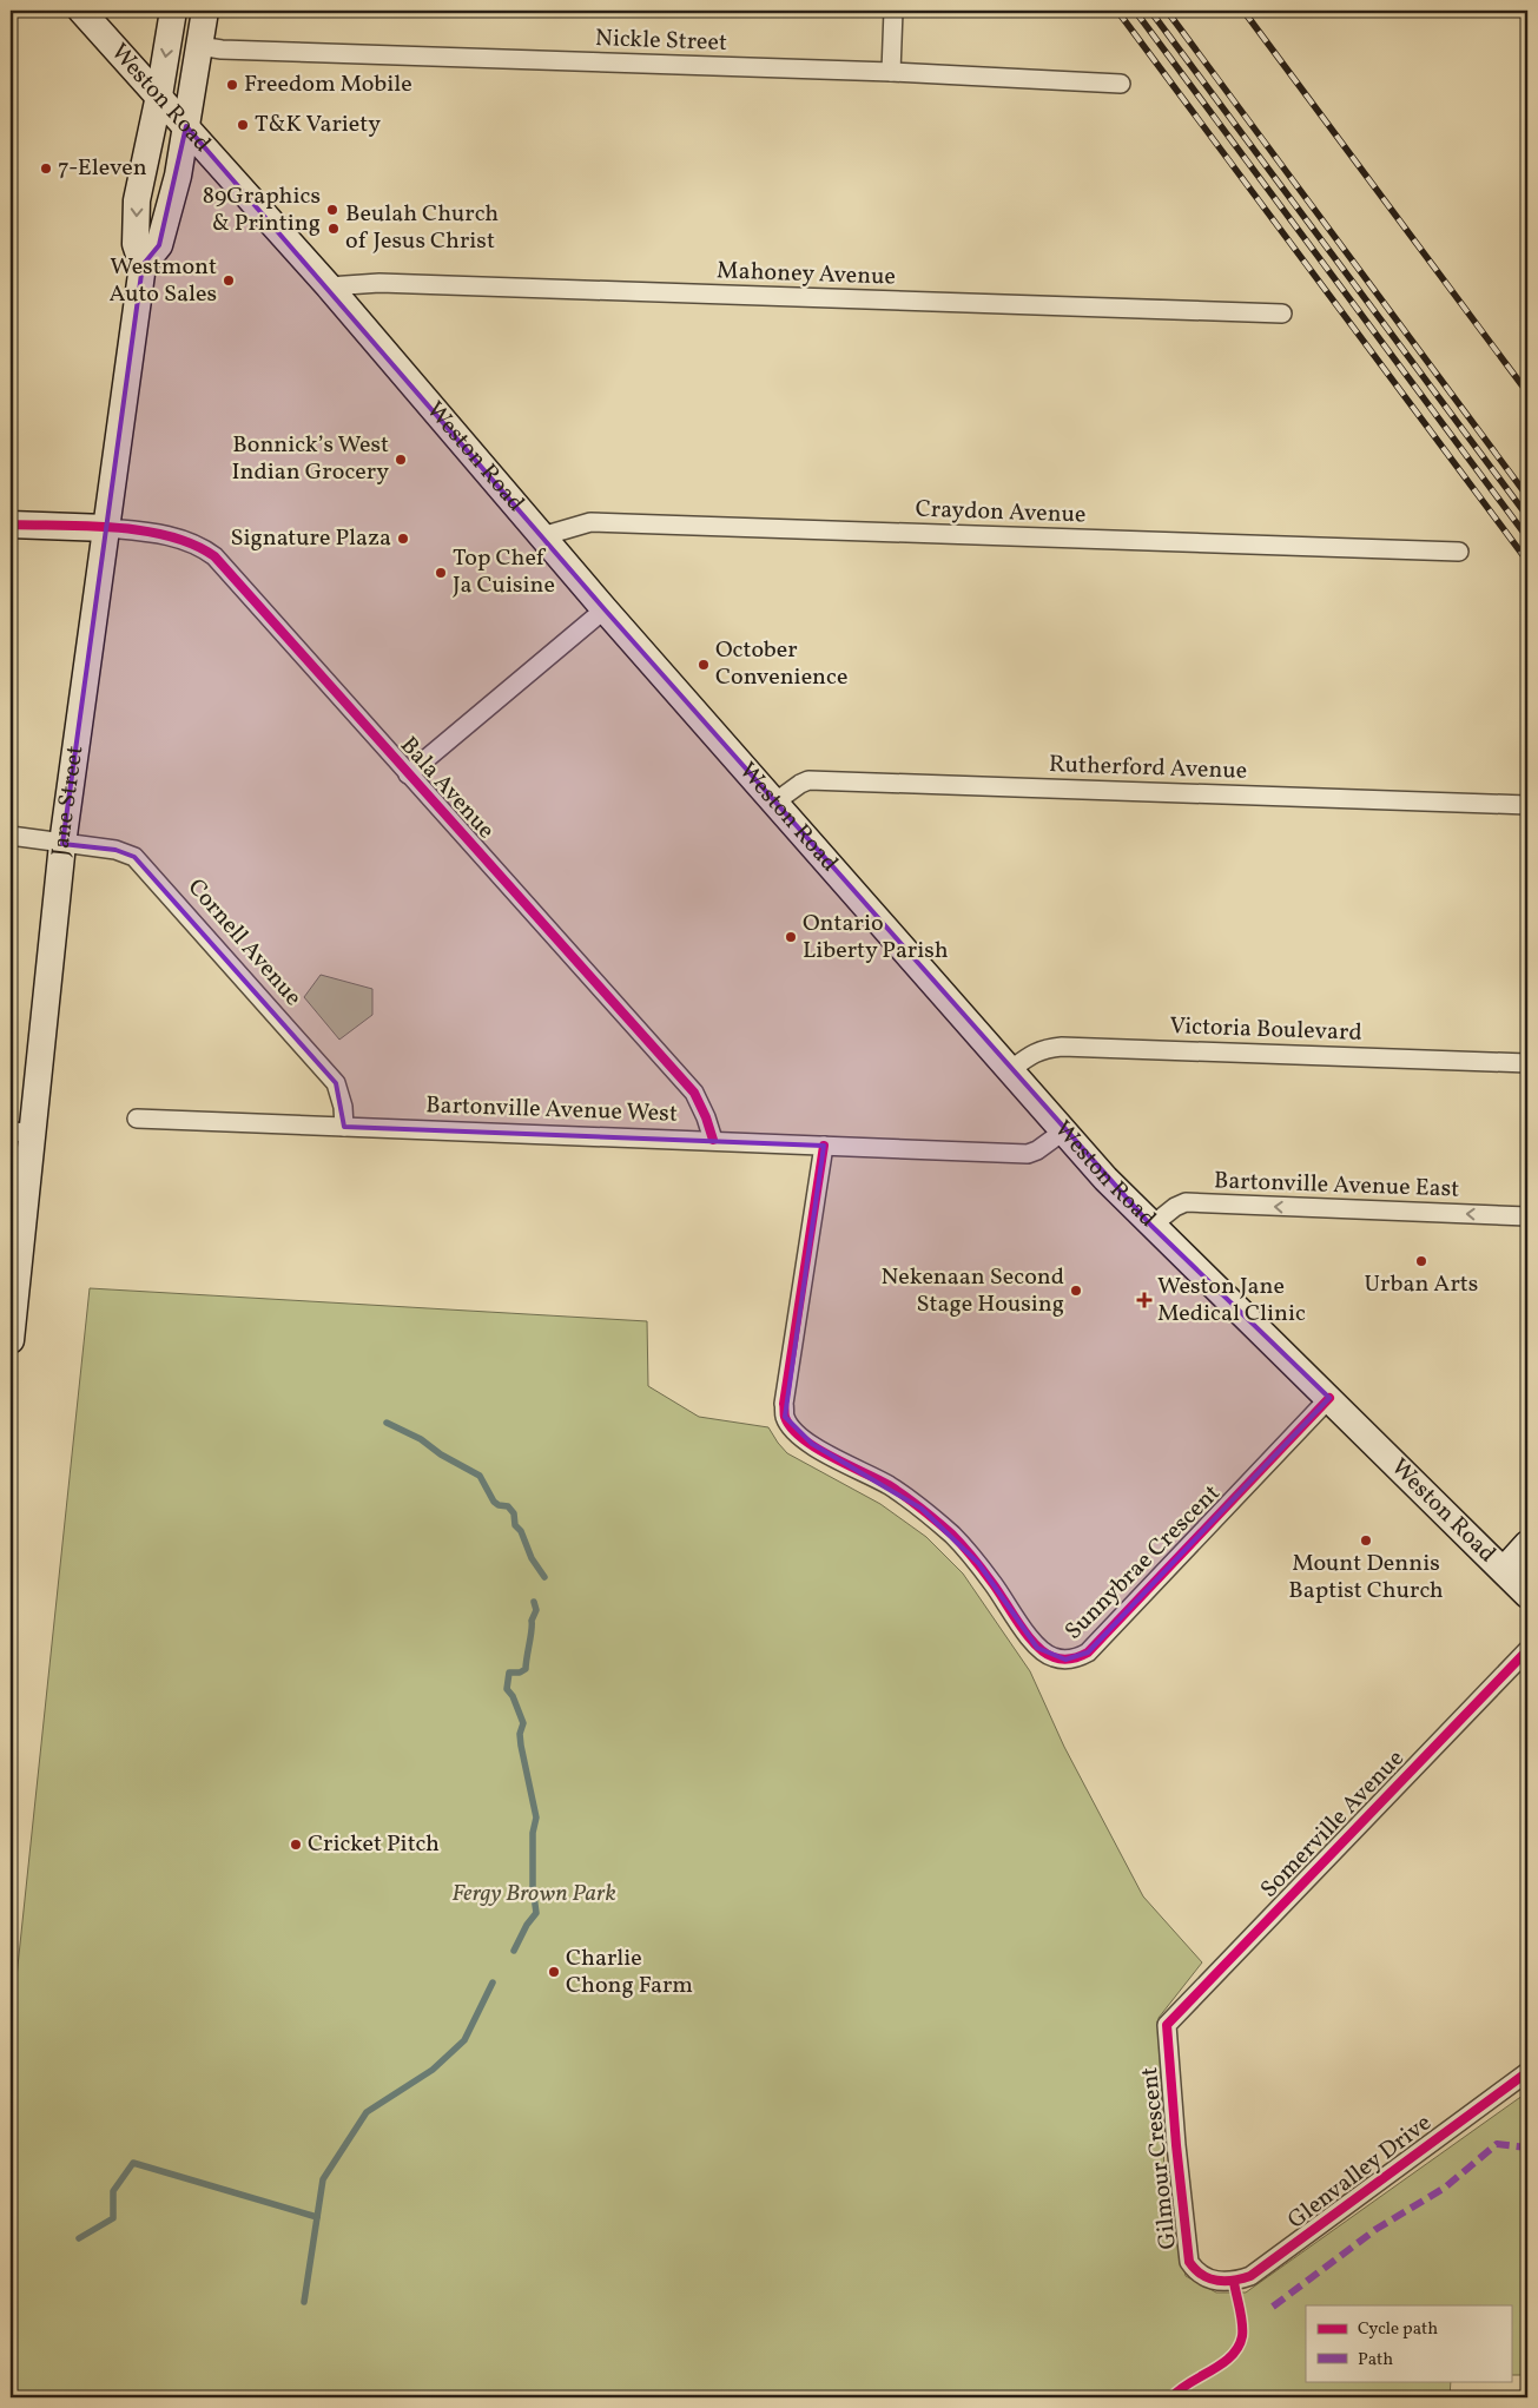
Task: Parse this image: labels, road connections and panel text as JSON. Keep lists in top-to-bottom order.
{
  "streets": {
    "main road": ["Weston Road", "Jane Street"],
    "street": [
      "Nickle Street",
      "Mahoney Avenue",
      "Craydon Avenue",
      "Rutherford Avenue",
      "Bala Avenue",
      "Cornell Avenue",
      "Victoria Boulevard",
      "Bartonville Avenue West",
      "Bartonville Avenue East",
      "Sunnybrae Crescent",
      "Somerville Avenue",
      "Gilmour Crescent",
      "Glenvalley Drive"
    ]
  },
  "crossings": [
    ["Nickle Street", "Jane Street"],
    ["Weston Road", "Mahoney Avenue"],
    ["Weston Road", "Craydon Avenue"],
    ["Weston Road", "Rutherford Avenue"],
    ["Weston Road", "Jane Street"],
    ["Weston Road", "Victoria Boulevard"],
    ["Weston Road", "Bartonville Avenue West"],
    ["Weston Road", "Bartonville Avenue East"],
    ["Weston Road", "Sunnybrae Crescent"],
    ["Bala Avenue", "Jane Street"],
    ["Bala Avenue", "Bartonville Avenue West"],
    ["Jane Street", "Cornell Avenue"],
    ["Cornell Avenue", "Bartonville Avenue West"],
    ["Bartonville Avenue West", "Sunnybrae Crescent"],
    ["Somerville Avenue", "Gilmour Crescent"],
    ["Gilmour Crescent", "Glenvalley Drive"]
  ],
  "one_way": ["Bartonville Avenue East"],
  "parks": ["Fergy Brown Park"],
  "places": {
    "other": [
      "Freedom Mobile",
      "T&K Variety",
      "7-Eleven",
      "89Graphics & Printing",
      "Beulah Church of Jesus Christ",
      "Westmont Auto Sales",
      "Bonnick’s West Indian Grocery",
      "Signature Plaza",
      "Top Chef Ja Cuisine",
      "October Convenience",
      "Ontario Liberty Parish",
      "Urban Arts",
      "Nekenaan Second Stage Housing",
      "Mount Dennis Baptist Church",
      "Cricket Pitch",
      "Charlie Chong Farm"
    ],
    "health": ["Weston Jane Medical Clinic"]
  },
  "legend": ["Cycle path", "Path"]
}
